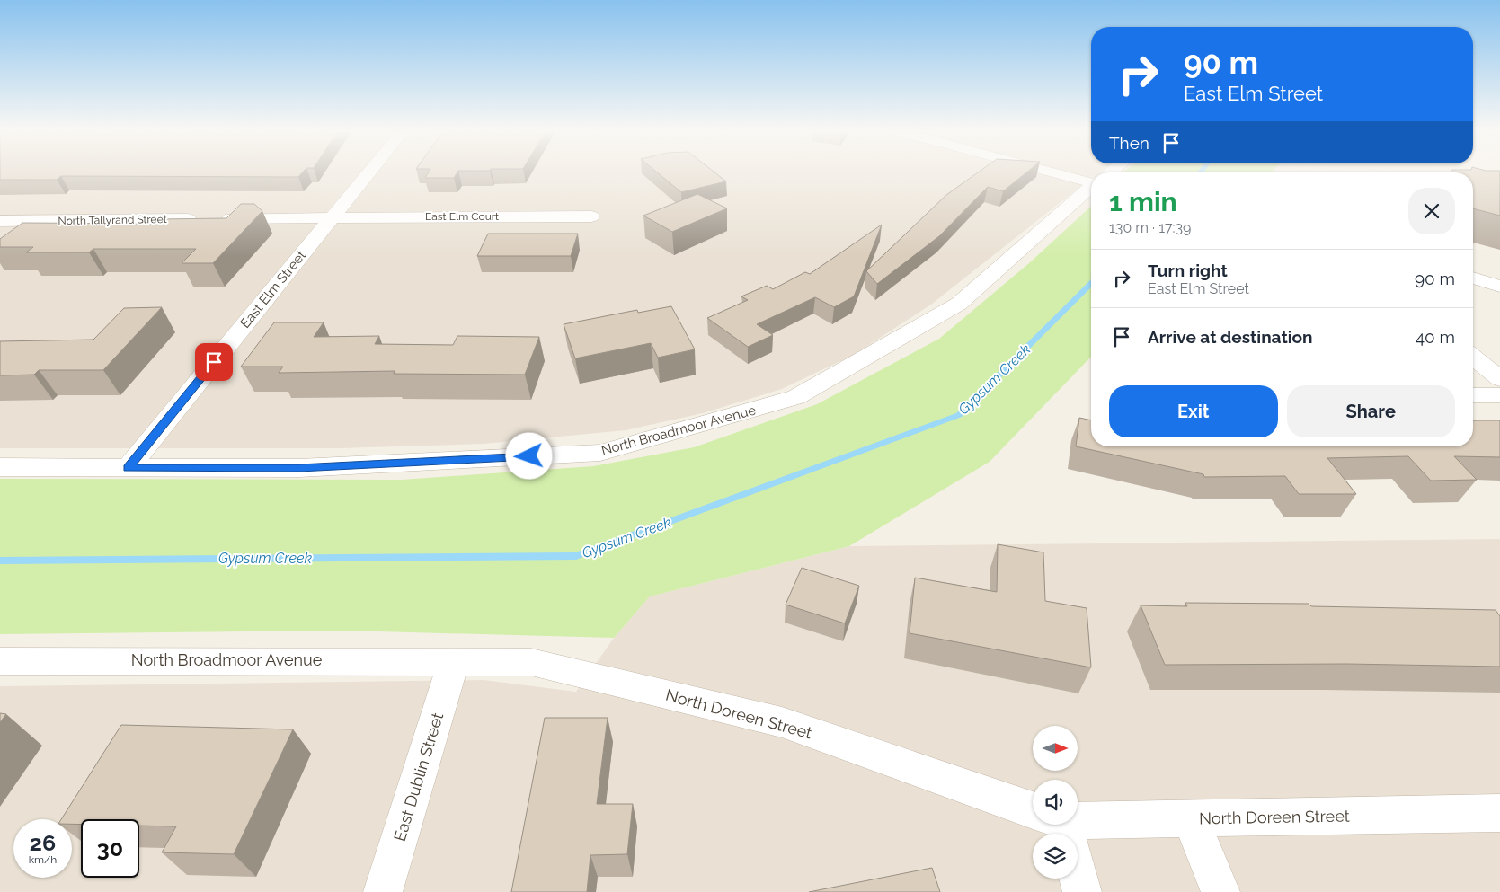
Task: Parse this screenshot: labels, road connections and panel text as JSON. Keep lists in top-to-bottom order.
{
  "streets": {
    "street": [
      "East Elm Court",
      "North Tallyrand Street",
      "East Elm Street",
      "North Broadmoor Avenue",
      "North Doreen Street",
      "East Dublin Street"
    ]
  },
  "crossings": [
    ["East Elm Court", "East Elm Street"],
    ["East Elm Street", "North Broadmoor Avenue"],
    ["North Broadmoor Avenue", "North Doreen Street"],
    ["North Broadmoor Avenue", "East Dublin Street"],
    ["North Doreen Street", "East Dublin Street"]
  ],
  "water": ["Gypsum Creek"],
  "north": "right",
  "page": {
    "turn": ["90 m", "East Elm Street"],
    "then": "Then",
    "heading": ["1 min", "130 m · 17:39"],
    "list": [
      {
        "name": "Turn right",
        "note": "East Elm Street",
        "value": "90 m"
      },
      {
        "name": "Arrive at destination",
        "value": "40 m"
      }
    ],
    "buttons": ["Exit", "Share"],
    "speed": "26 km/h",
    "limit": "30"
  }
}
